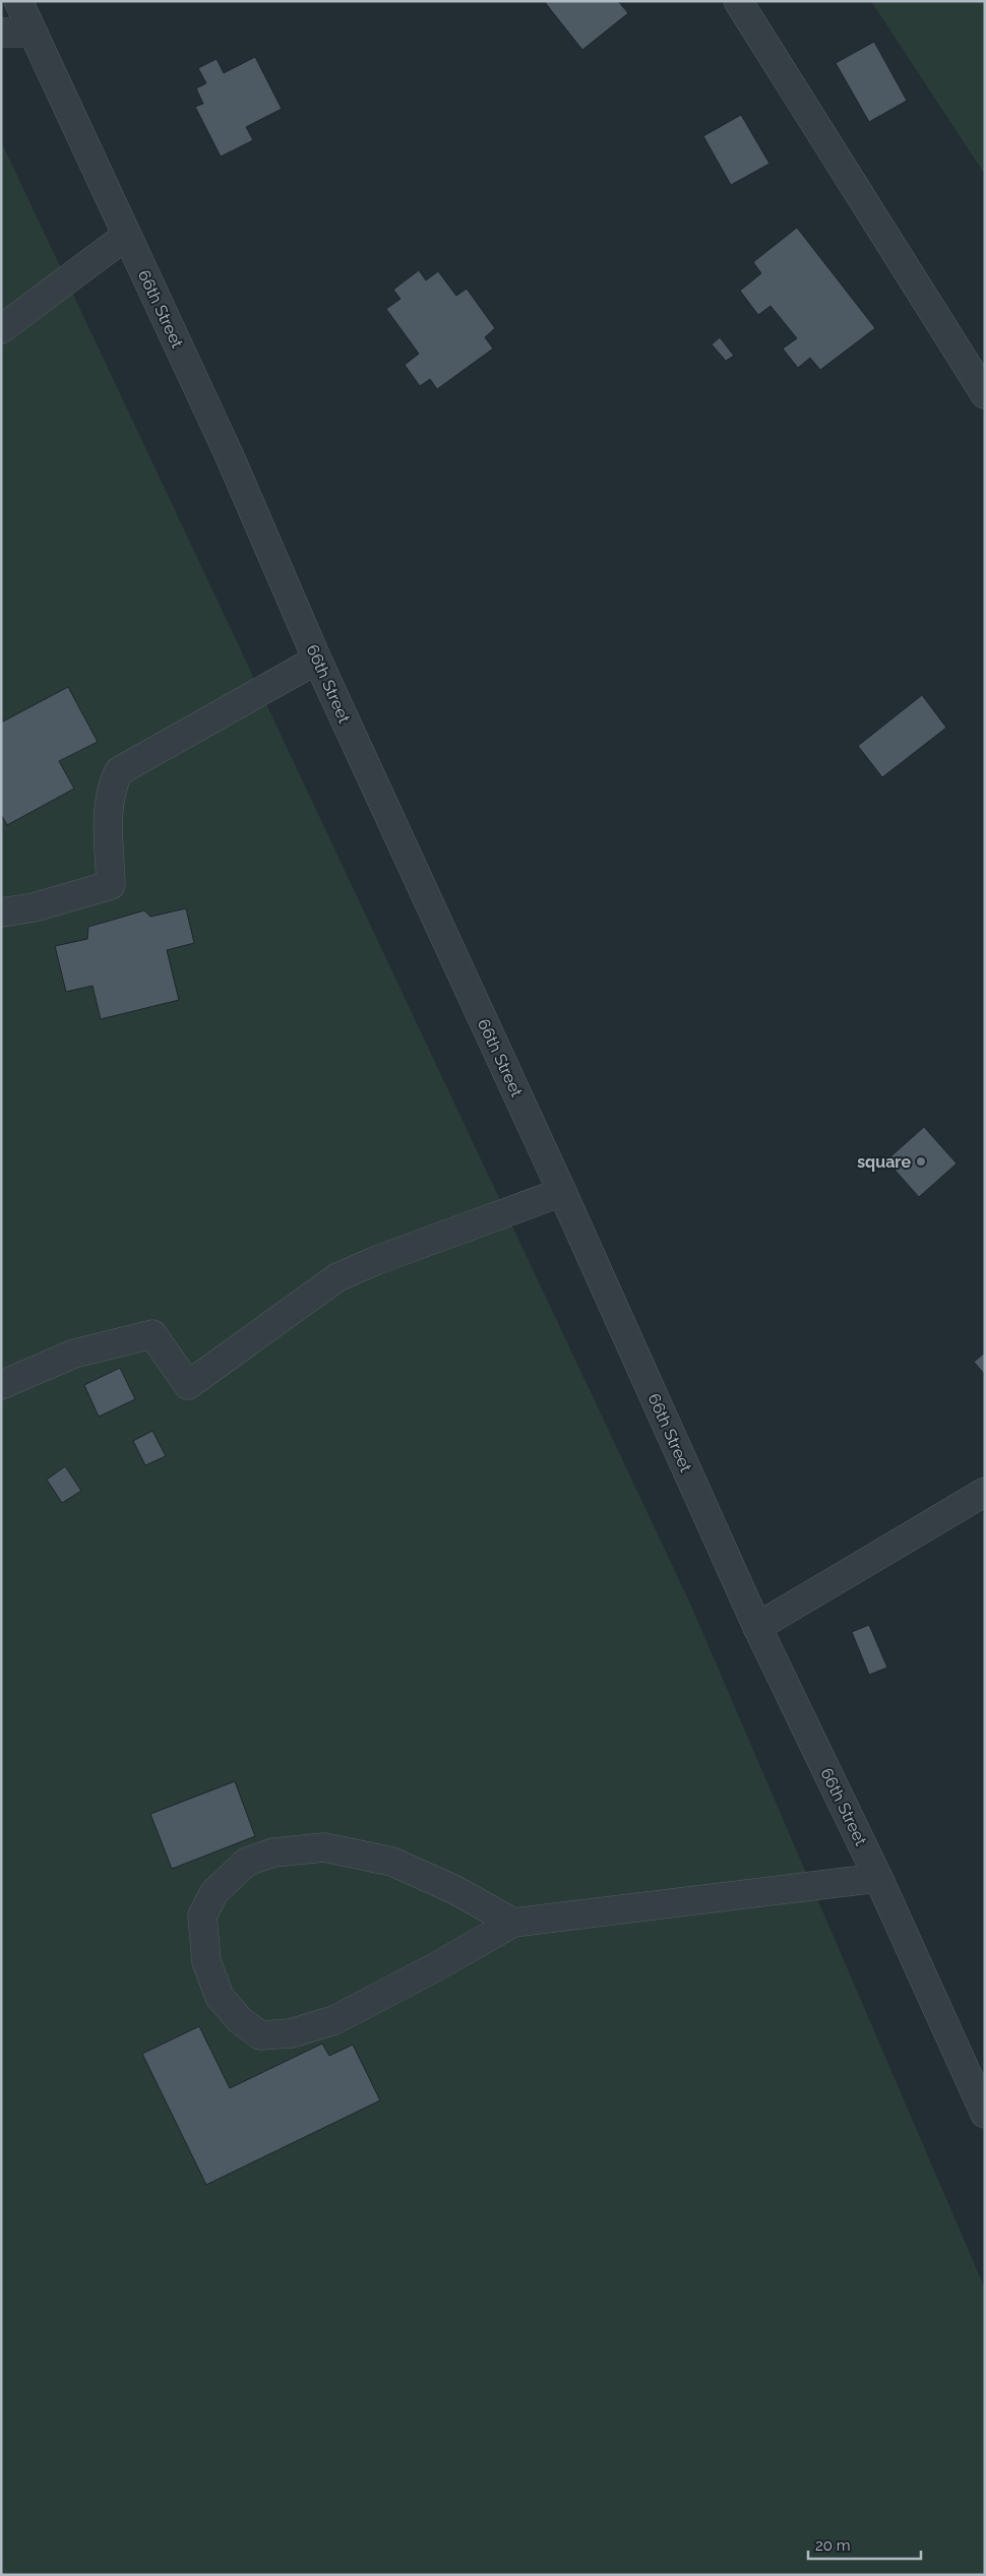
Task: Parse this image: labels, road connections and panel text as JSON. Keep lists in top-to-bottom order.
{
  "streets": {
    "street": ["66th Street"]
  },
  "places": ["square"],
  "scale_bar": "20 m"
}
